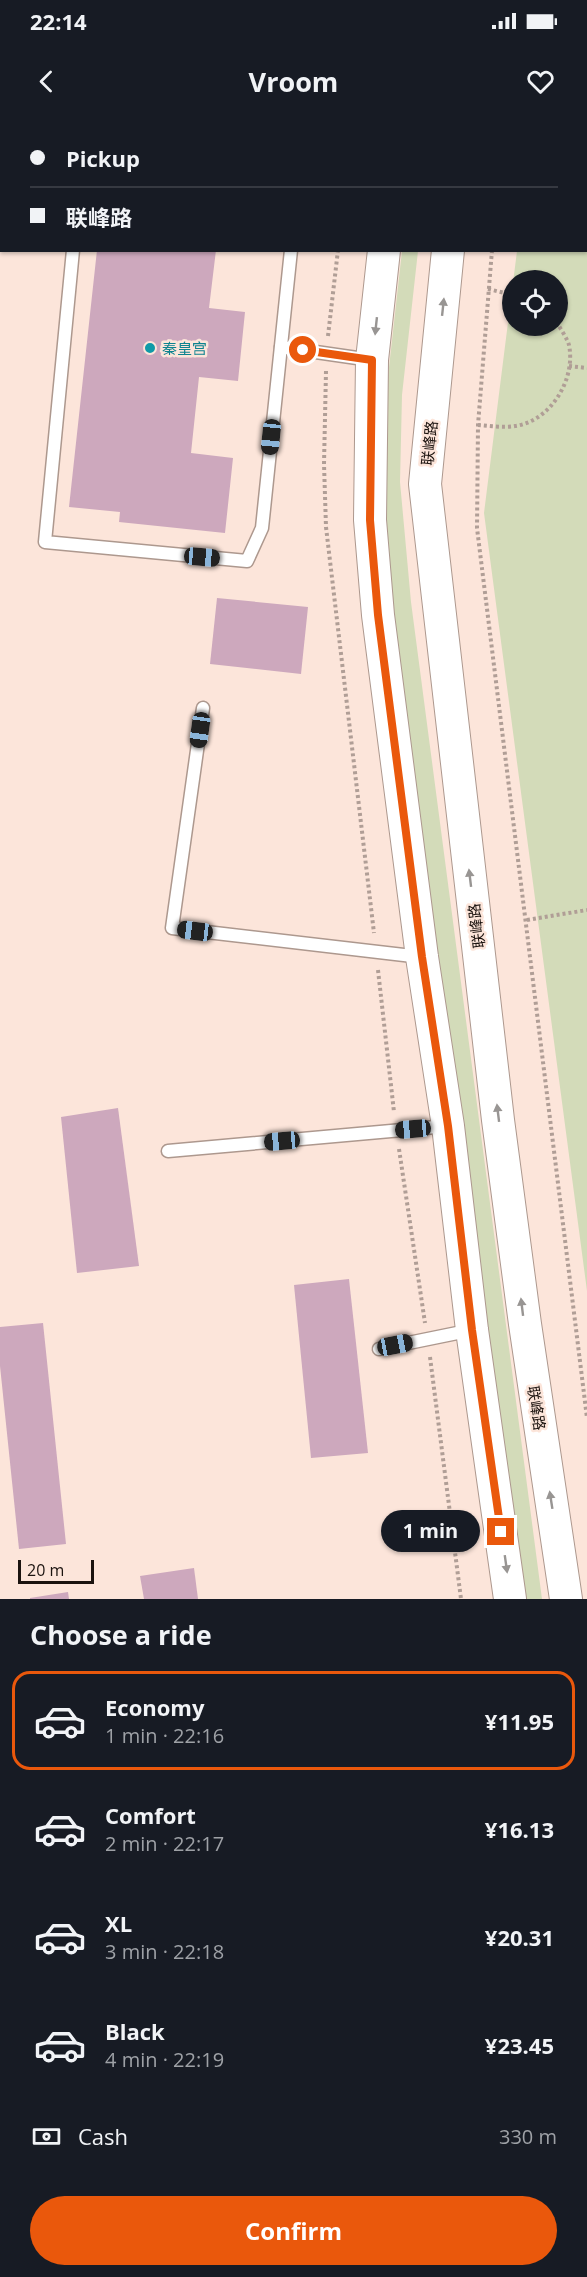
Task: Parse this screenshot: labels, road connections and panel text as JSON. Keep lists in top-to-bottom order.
{
  "streets": {
    "main road": ["联峰路"]
  },
  "places": ["秦皇宫"],
  "scale_bar": "20 m",
  "page": {
    "status": "22:14",
    "header": "Vroom",
    "banner": ["Pickup", "联峰路"],
    "bubble": "1 min",
    "scale": "20 m",
    "heading": "Choose a ride",
    "list": [
      {
        "name": "Economy",
        "note": "1 min · 22:16",
        "value": "¥11.95"
      },
      {
        "name": "Comfort",
        "note": "2 min · 22:17",
        "value": "¥16.13"
      },
      {
        "name": "XL",
        "note": "3 min · 22:18",
        "value": "¥20.31"
      },
      {
        "name": "Black",
        "note": "4 min · 22:19",
        "value": "¥23.45"
      }
    ],
    "pay": ["Cash", "330 m"],
    "buttons": "Confirm"
  }
}
